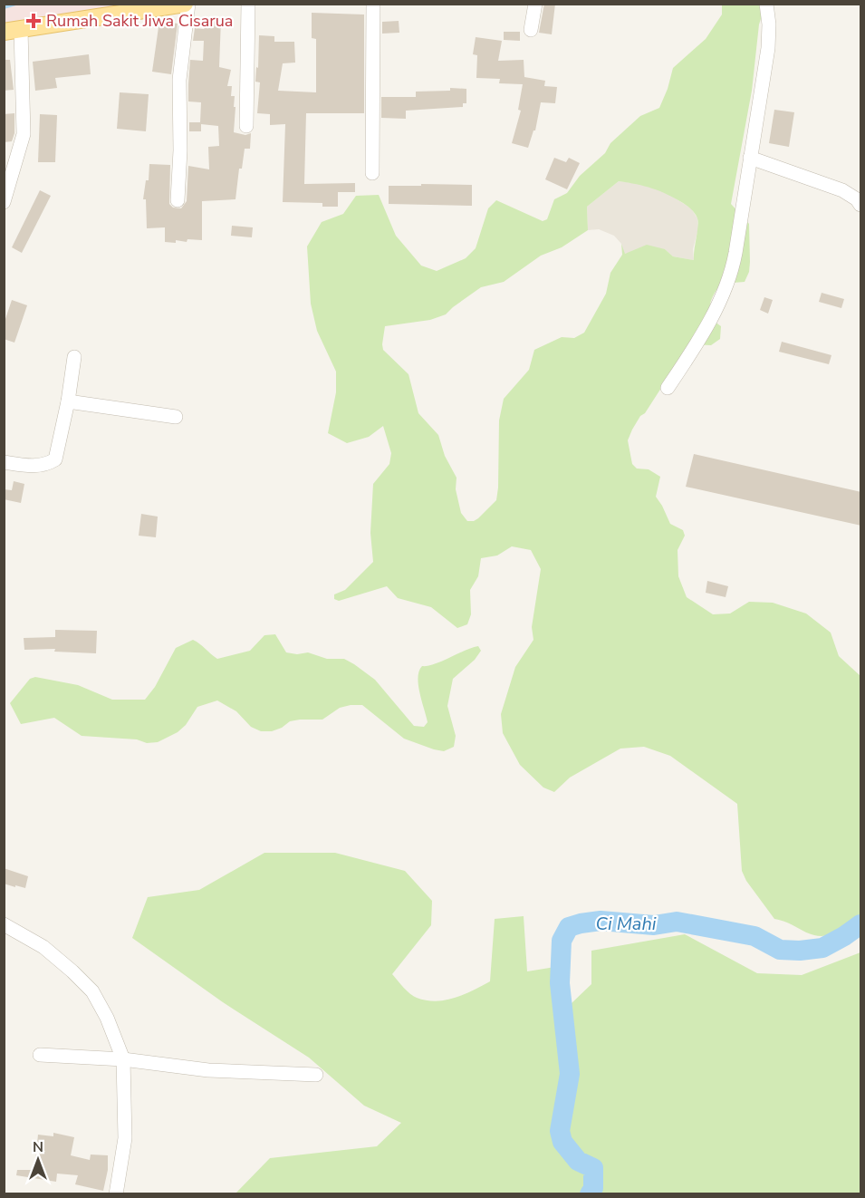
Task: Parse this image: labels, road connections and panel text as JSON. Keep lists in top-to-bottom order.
{
  "water": ["Ci Mahi"],
  "places": {
    "health": ["Rumah Sakit Jiwa Cisarua"]
  },
  "north": "top"
}
